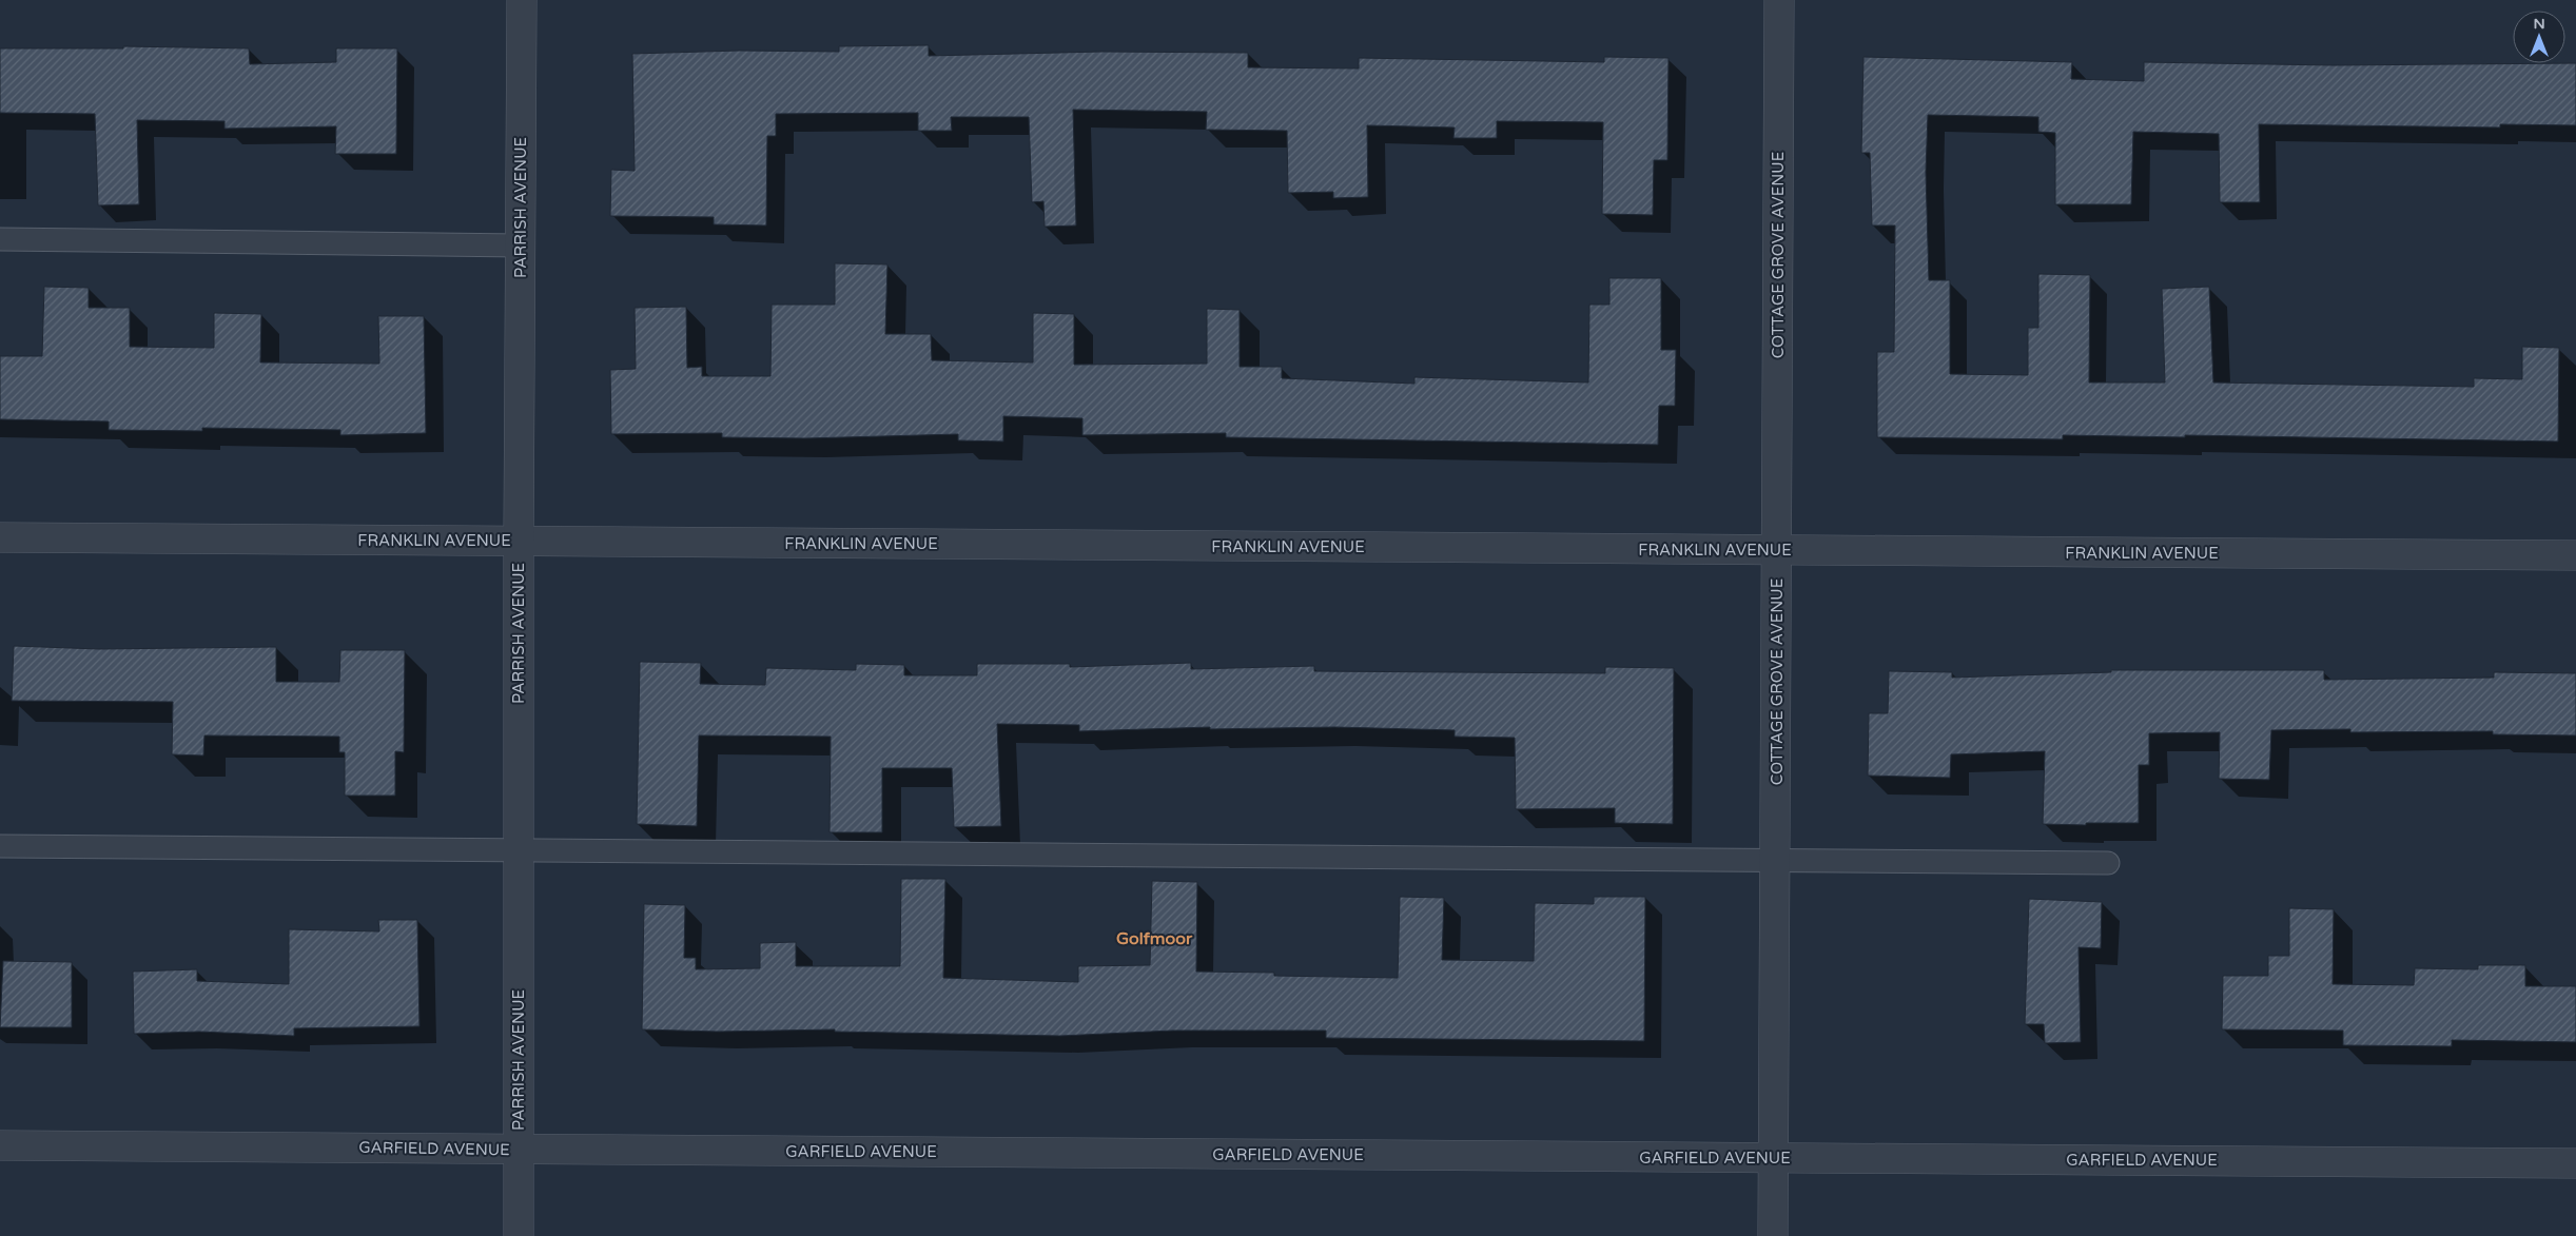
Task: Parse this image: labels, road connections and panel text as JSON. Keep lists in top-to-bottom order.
{
  "streets": {
    "street": [
      "PARRISH AVENUE",
      "COTTAGE GROVE AVENUE",
      "FRANKLIN AVENUE",
      "GARFIELD AVENUE"
    ]
  },
  "crossings": [
    ["PARRISH AVENUE", "FRANKLIN AVENUE"],
    ["PARRISH AVENUE", "GARFIELD AVENUE"],
    ["COTTAGE GROVE AVENUE", "FRANKLIN AVENUE"],
    ["COTTAGE GROVE AVENUE", "GARFIELD AVENUE"]
  ],
  "districts": ["Golfmoor"],
  "north": "top"
}
